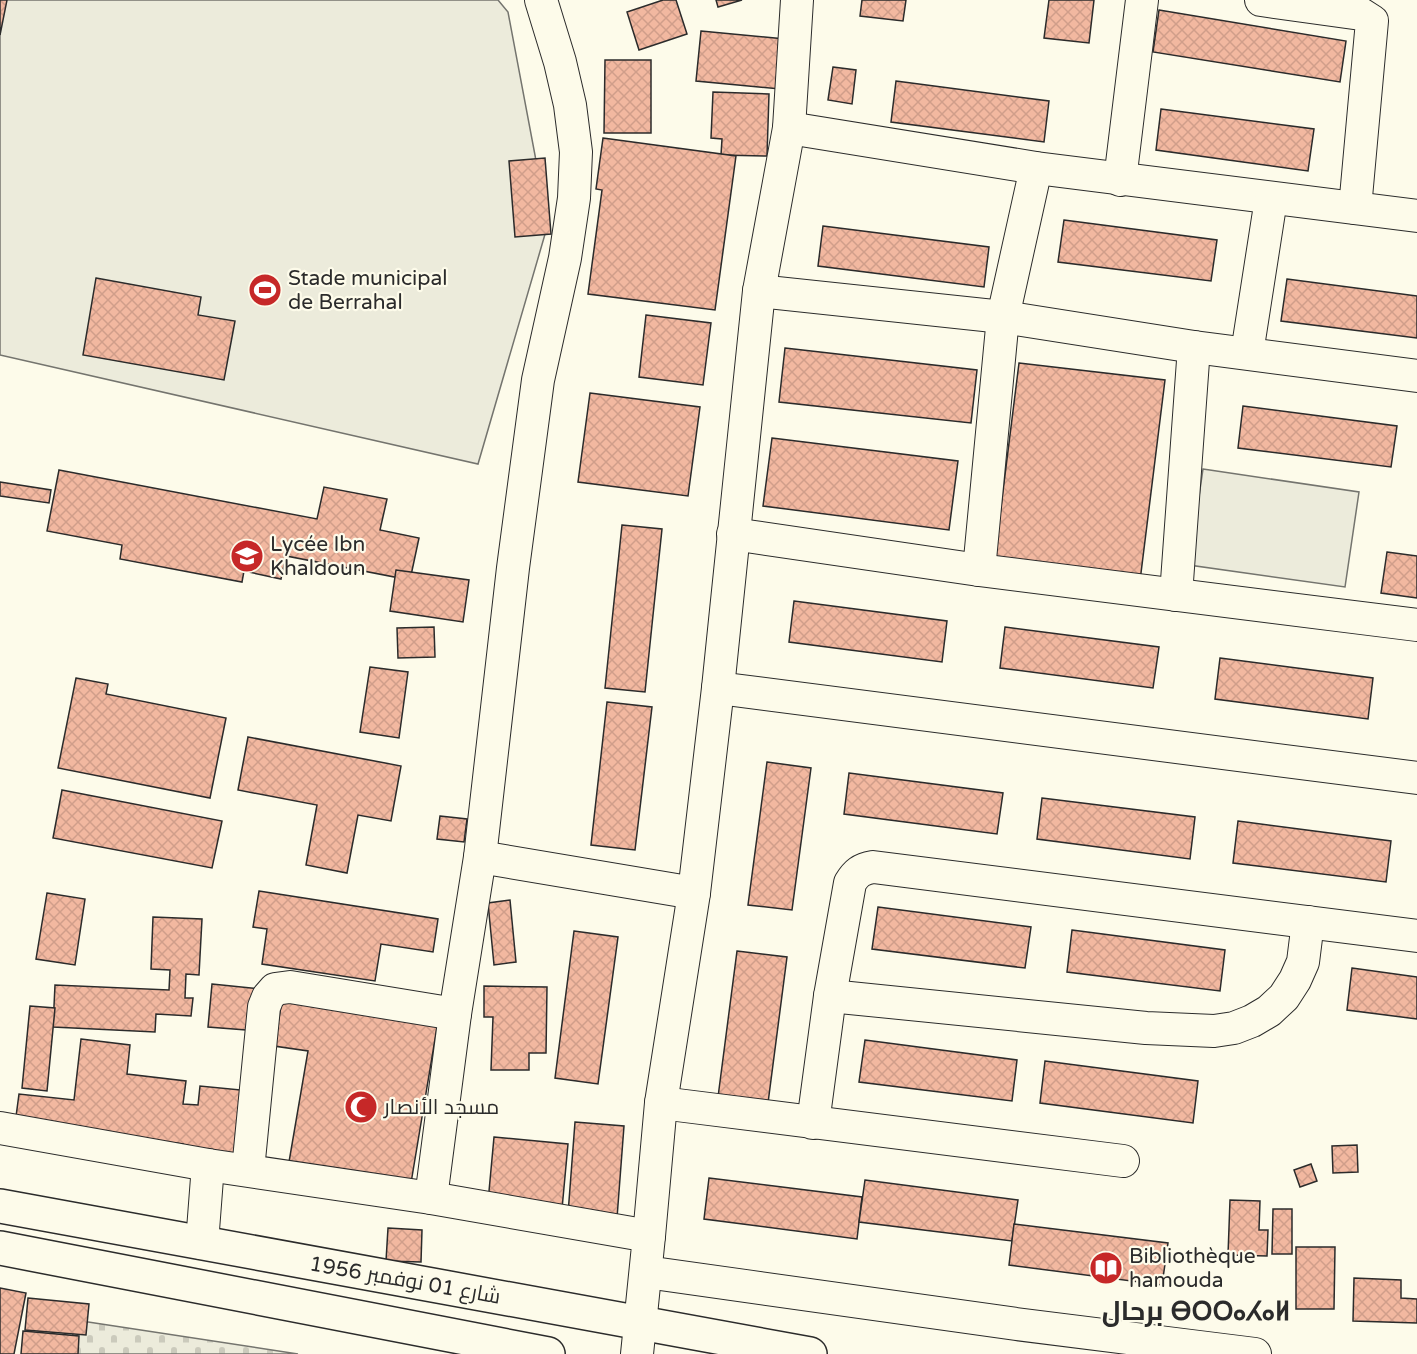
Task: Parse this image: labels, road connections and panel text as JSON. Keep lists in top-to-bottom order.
{
  "streets": {
    "main road": ["شارع 01 نوفمبر 1956"]
  },
  "districts": ["برحال ⴱⵔⵔⴰⵃⴰⵍ"],
  "places": {
    "sports": ["Stade municipal de Berrahal"],
    "school or university": ["Lycée Ibn Khaldoun"],
    "mosque": ["مسجد الأنصار"],
    "library": ["Bibliothèque hamouda"]
  }
}
